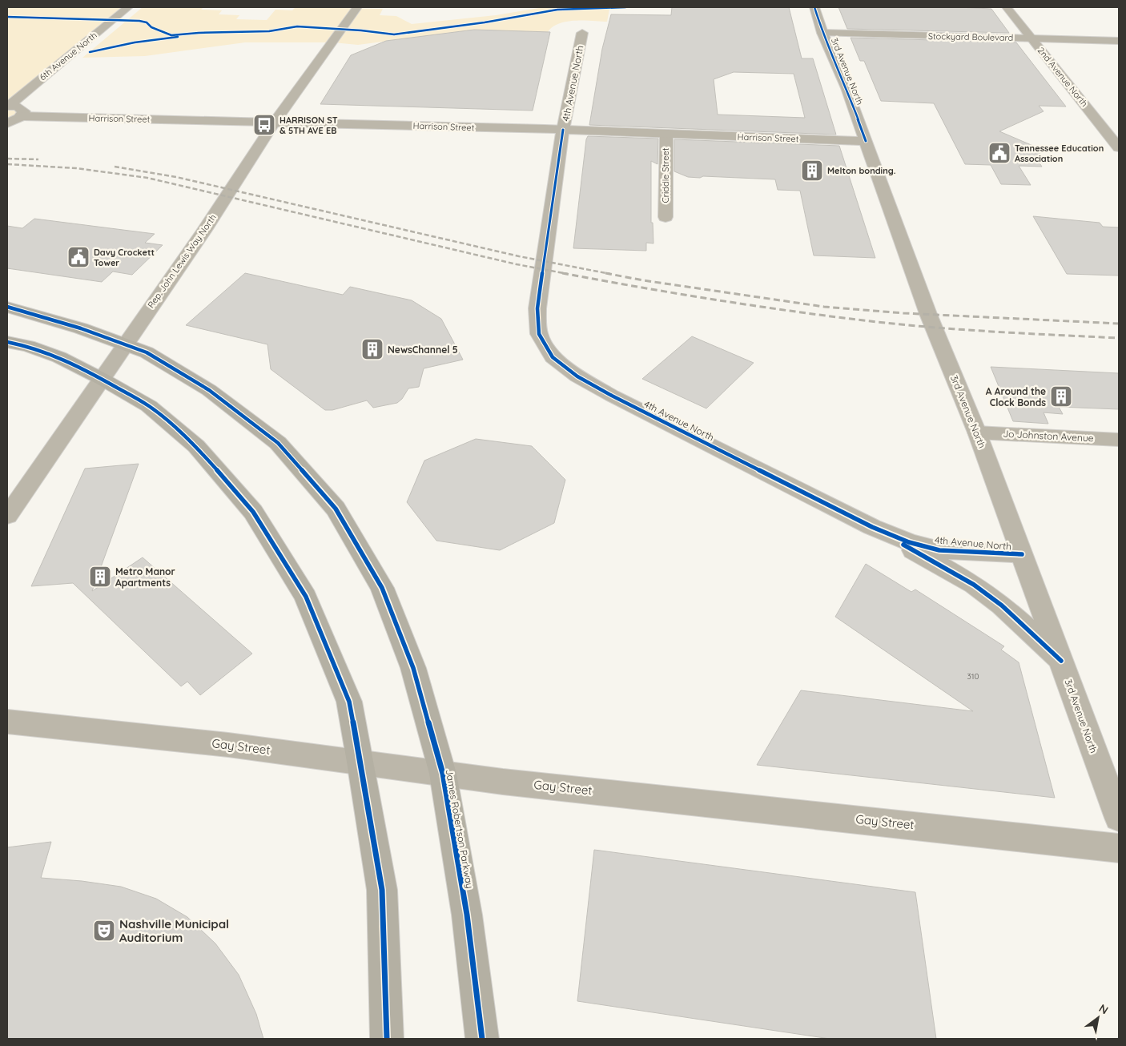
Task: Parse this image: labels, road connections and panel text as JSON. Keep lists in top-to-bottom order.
{
  "streets": {
    "main road": ["James Robertson Parkway"],
    "street": [
      "Stockyard Boulevard",
      "6th Avenue North",
      "3rd Avenue North",
      "2nd Avenue North",
      "4th Avenue North",
      "Harrison Street",
      "Criddle Street",
      "Rep. John Lewis Way North",
      "Jo Johnston Avenue",
      "Gay Street"
    ]
  },
  "crossings": [
    ["Stockyard Boulevard", "3rd Avenue North"],
    ["Stockyard Boulevard", "2nd Avenue North"],
    ["3rd Avenue North", "4th Avenue North"],
    ["3rd Avenue North", "Harrison Street"],
    ["3rd Avenue North", "Jo Johnston Avenue"],
    ["4th Avenue North", "Harrison Street"],
    ["Harrison Street", "Criddle Street"],
    ["Harrison Street", "Rep. John Lewis Way North"],
    ["Rep. John Lewis Way North", "James Robertson Parkway"],
    ["Gay Street", "James Robertson Parkway"]
  ],
  "places": {
    "bus stop": ["HARRISON ST & 5TH AVE EB"],
    "public building": ["Tennessee Education Association", "Davy Crockett Tower"],
    "building": [
      "Melton bonding.",
      "NewsChannel 5",
      "A Around the Clock Bonds",
      "Metro Manor Apartments"
    ],
    "theatre": ["Nashville Municipal Auditorium"]
  },
  "house_numbers": ["310"],
  "north": "top right"
}
